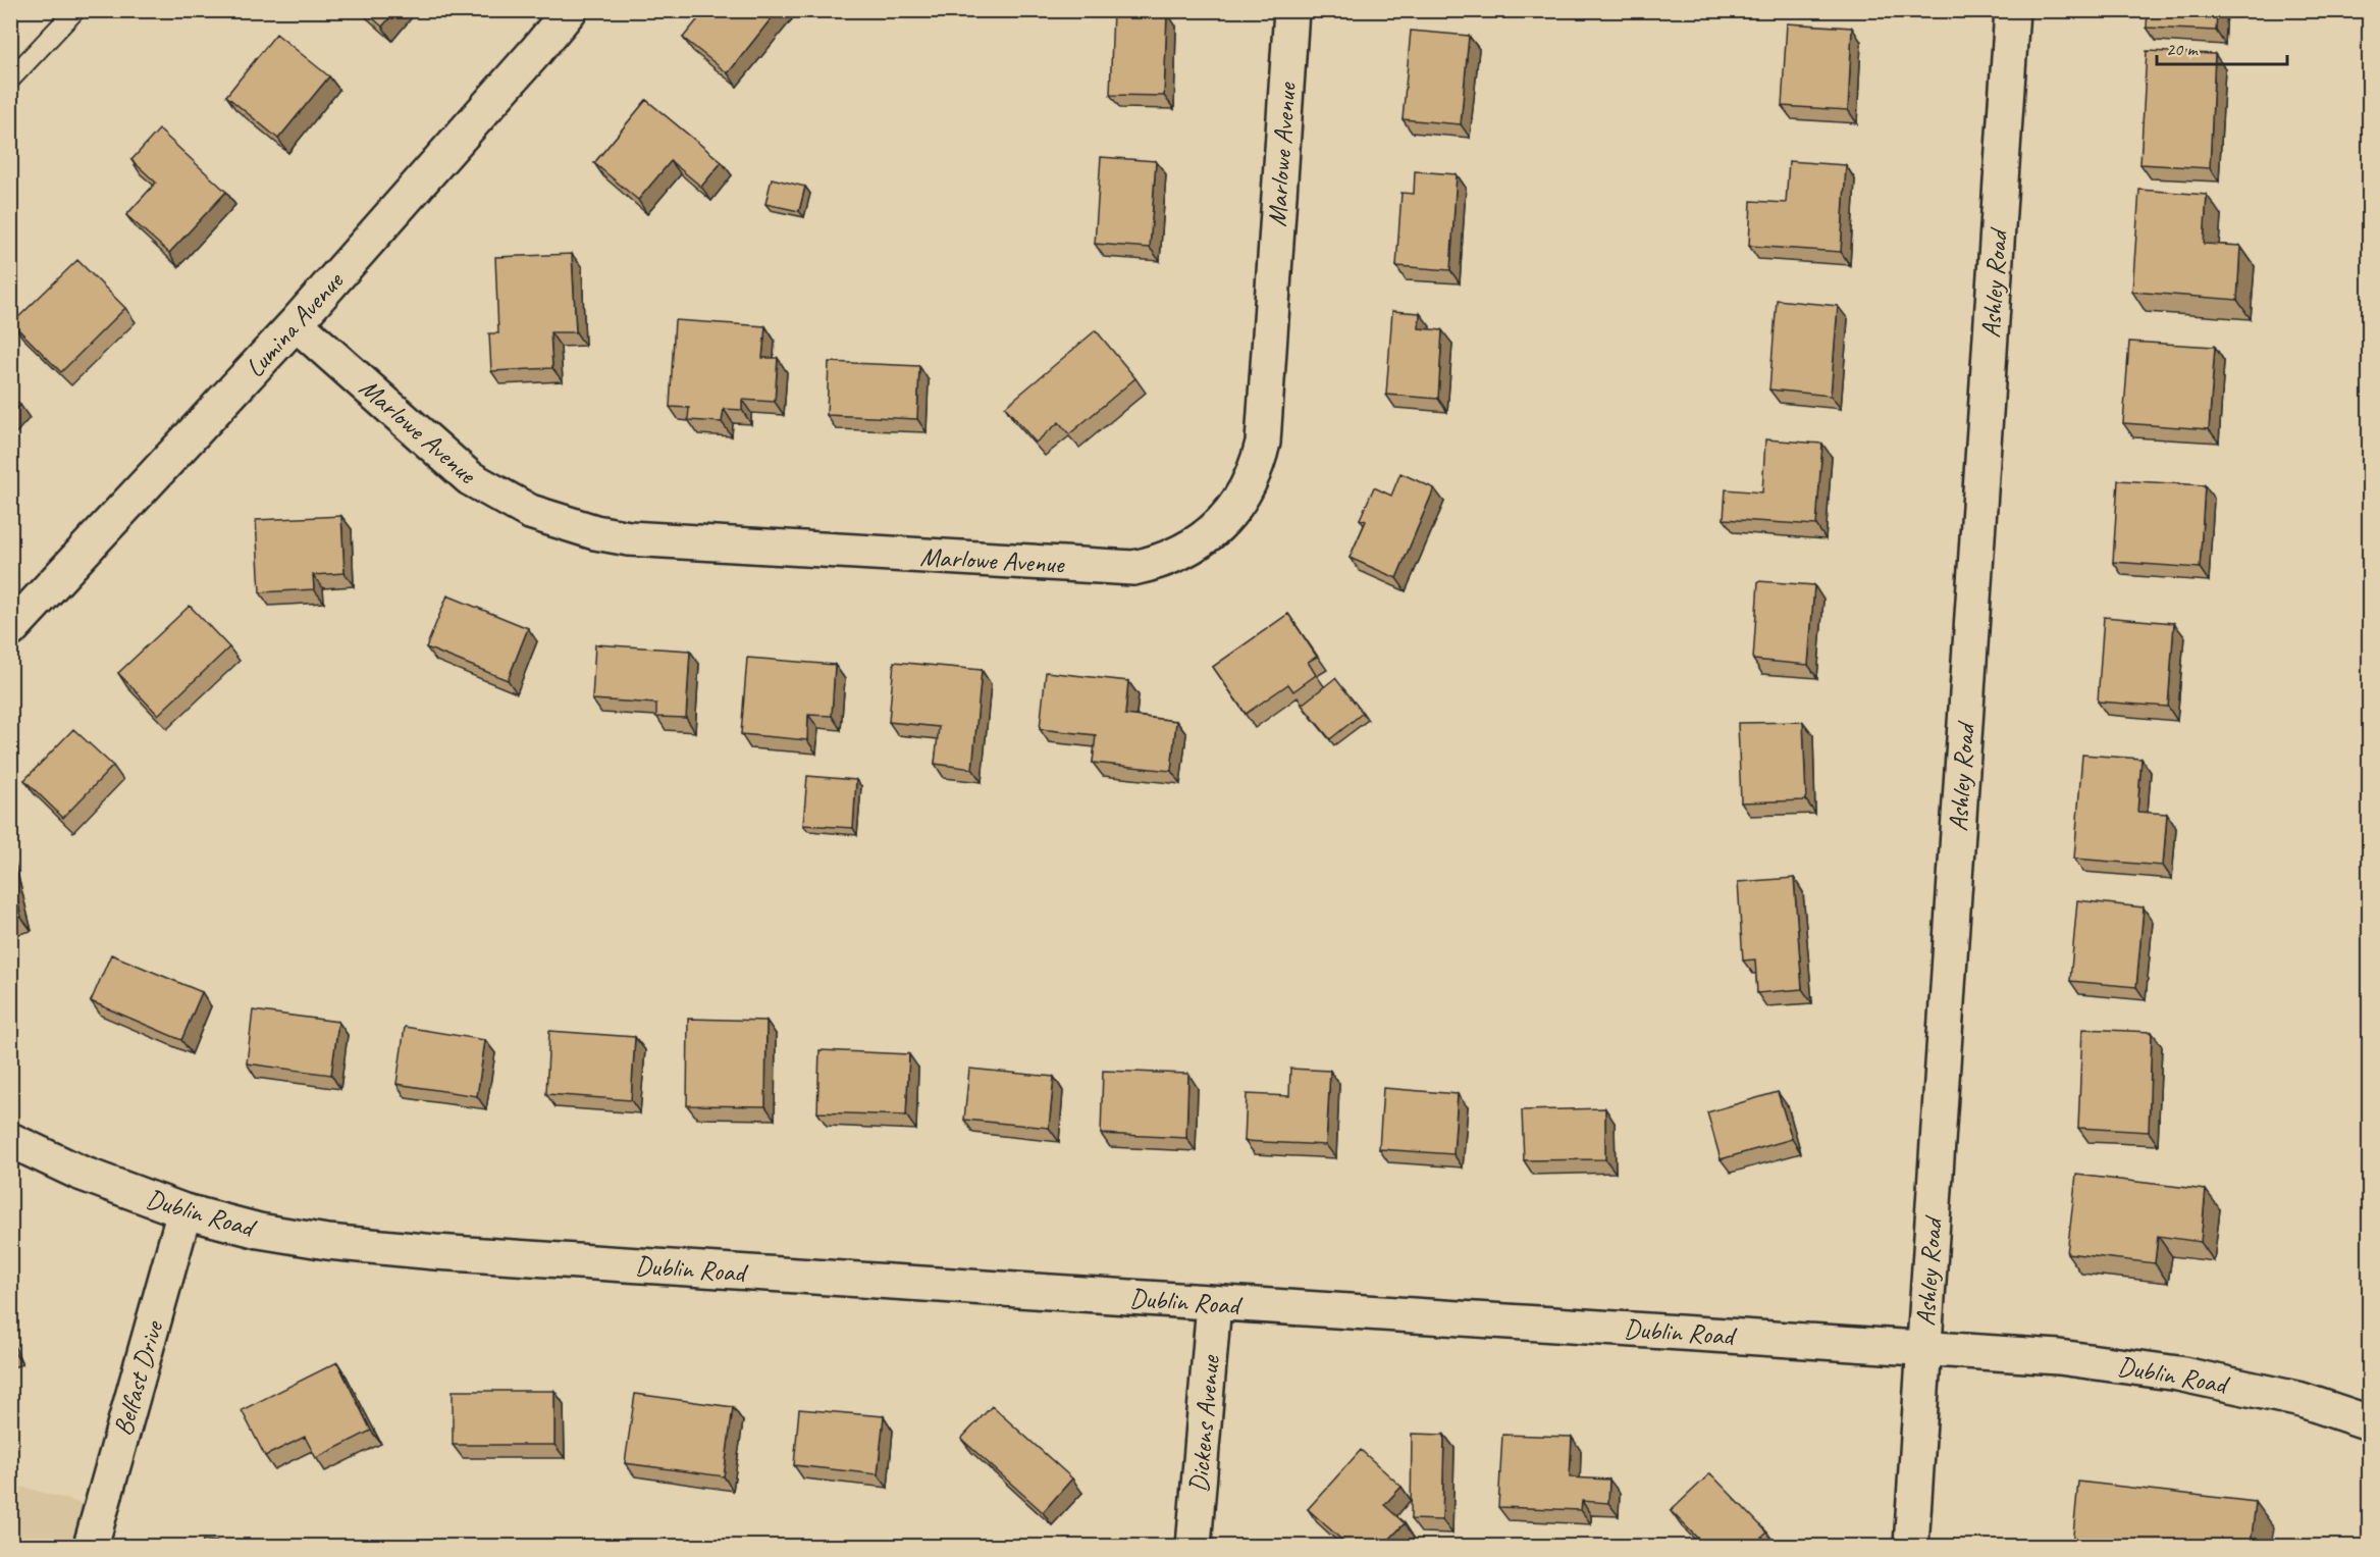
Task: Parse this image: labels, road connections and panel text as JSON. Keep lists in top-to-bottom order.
{
  "streets": {
    "street": [
      "Marlowe Avenue",
      "Ashley Road",
      "Lumina Avenue",
      "Dublin Road",
      "Belfast Drive",
      "Dickens Avenue"
    ]
  },
  "crossings": [
    ["Marlowe Avenue", "Lumina Avenue"],
    ["Ashley Road", "Dublin Road"],
    ["Dublin Road", "Belfast Drive"],
    ["Dublin Road", "Dickens Avenue"]
  ],
  "scale_bar": "20 m"
}
